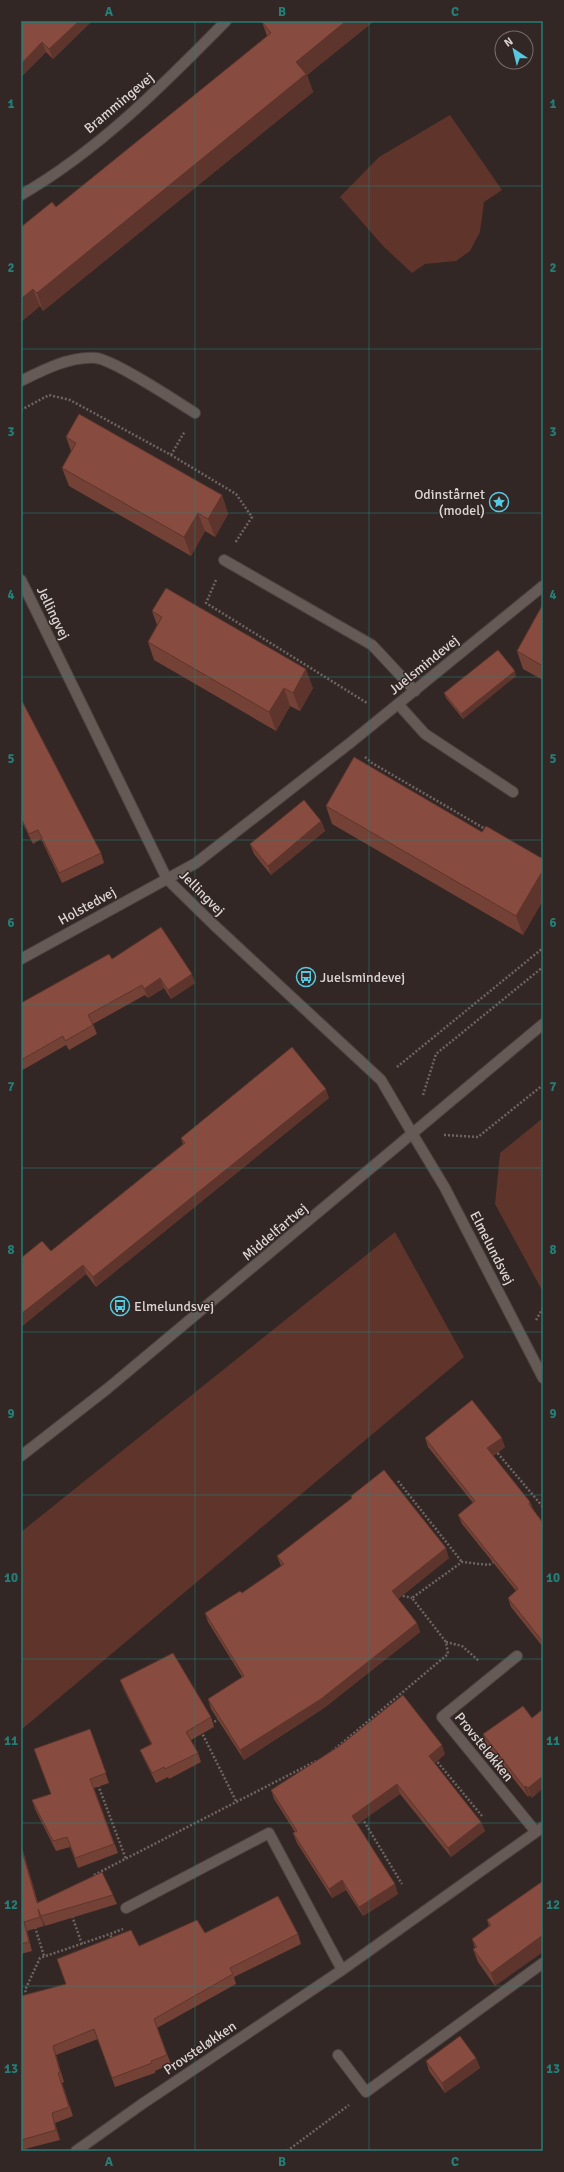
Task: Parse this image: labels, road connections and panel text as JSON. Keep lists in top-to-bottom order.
{
  "streets": {
    "street": [
      "Brammingevej",
      "Jellingvej",
      "Juelsmindevej",
      "Holstedvej",
      "Middelfartvej",
      "Elmelundsvej",
      "Provsteløkken"
    ]
  },
  "crossings": [
    ["Jellingvej", "Juelsmindevej"],
    ["Jellingvej", "Holstedvej"],
    ["Jellingvej", "Middelfartvej"],
    ["Jellingvej", "Elmelundsvej"],
    ["Juelsmindevej", "Holstedvej"],
    ["Middelfartvej", "Elmelundsvej"]
  ],
  "places": {
    "place": ["Odinstårnet (model)"],
    "bus stop": ["Juelsmindevej", "Elmelundsvej"]
  },
  "north": "top left",
  "grid": {
    "columns": ["A", "B", "C"],
    "rows": [
      "1",
      "2",
      "3",
      "4",
      "5",
      "6",
      "7",
      "8",
      "9",
      "10",
      "11",
      "12",
      "13"
    ]
  }
}
